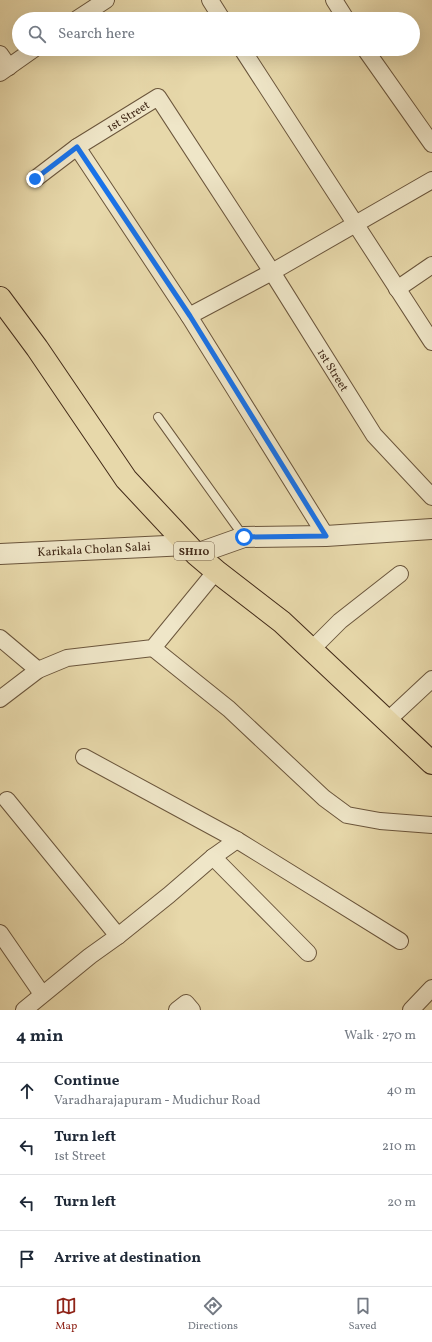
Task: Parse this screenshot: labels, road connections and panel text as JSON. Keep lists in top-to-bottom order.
{
  "streets": {
    "main road": ["SH110"],
    "street": ["1st Street", "Karikala Cholan Salai"]
  },
  "crossings": [
    ["Karikala Cholan Salai", "SH110"]
  ],
  "page": {
    "search": "Search here",
    "heading": ["4 min", "Walk · 270 m"],
    "list": [
      ["Continue", "Varadharajapuram - Mudichur Road", "40 m"],
      ["Turn left", "1st Street", "210 m"],
      ["Turn left", "20 m"],
      "Arrive at destination"
    ],
    "nav": ["Map", "Directions", "Saved"]
  }
}
